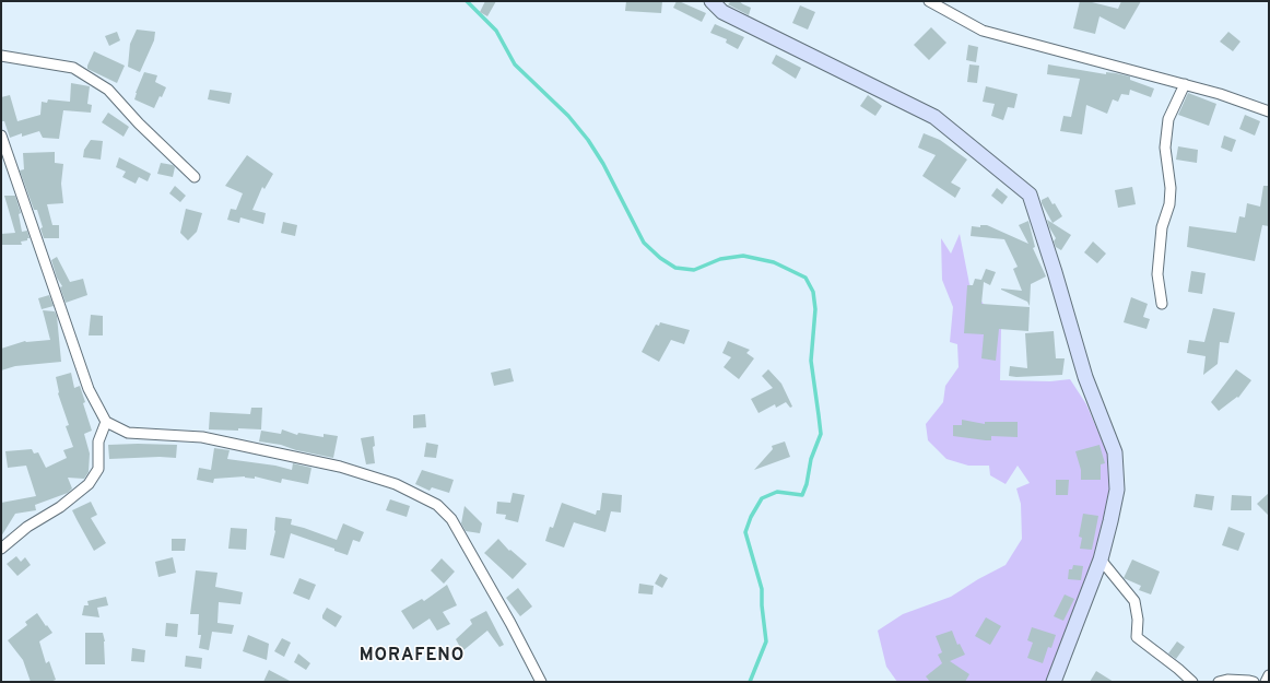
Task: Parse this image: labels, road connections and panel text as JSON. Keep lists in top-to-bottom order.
{
  "districts": ["MORAFENO"]
}
